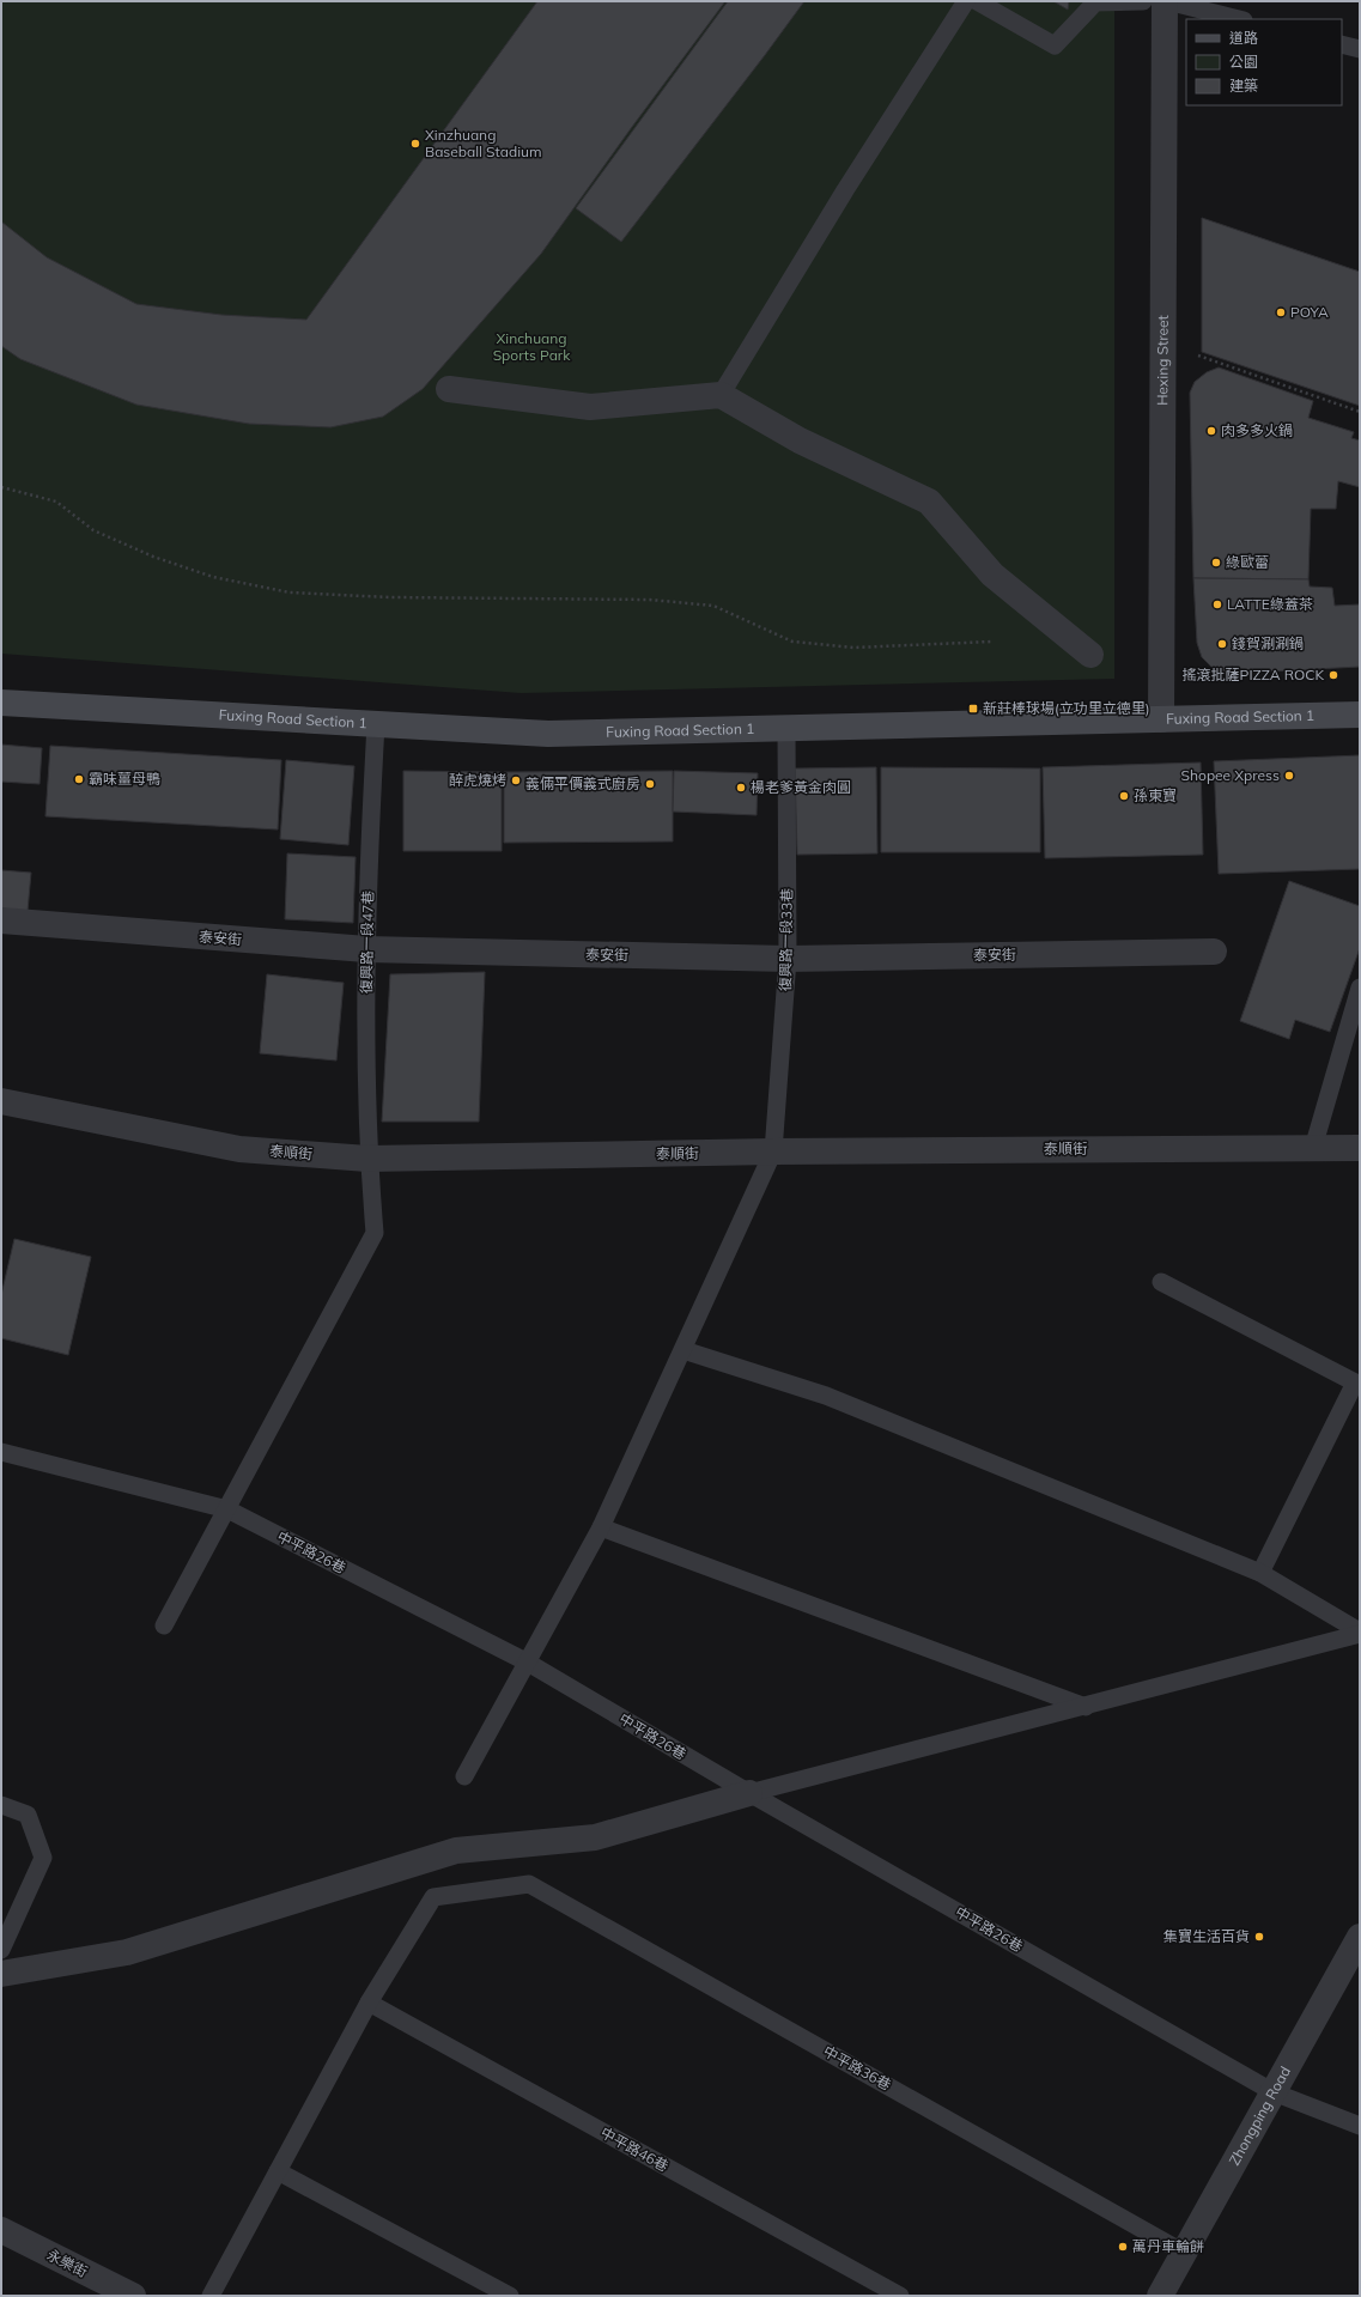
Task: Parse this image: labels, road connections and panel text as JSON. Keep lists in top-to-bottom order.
{
  "streets": {
    "street": [
      "Hexing Street",
      "Fuxing Road Section 1",
      "泰安街",
      "泰順街",
      "Zhongping Road",
      "永樂街"
    ],
    "lane": [
      "復興路一段33巷",
      "復興路一段47巷",
      "中平路26巷",
      "中平路36巷",
      "中平路46巷"
    ]
  },
  "crossings": [
    ["Hexing Street", "Fuxing Road Section 1"],
    ["Fuxing Road Section 1", "復興路一段33巷"],
    ["Fuxing Road Section 1", "復興路一段47巷"],
    ["泰安街", "復興路一段33巷"],
    ["泰安街", "復興路一段47巷"],
    ["復興路一段33巷", "泰順街"],
    ["復興路一段47巷", "泰順街"],
    ["復興路一段47巷", "中平路26巷"],
    ["中平路26巷", "Zhongping Road"],
    ["中平路36巷", "Zhongping Road"],
    ["中平路36巷", "中平路46巷"]
  ],
  "parks": ["Xinchuang Sports Park"],
  "places": {
    "other": [
      "Xinzhuang Baseball Stadium",
      "POYA",
      "肉多多火鍋",
      "綠歐蕾",
      "LATTE綠蓋茶",
      "錢賀涮涮鍋",
      "搖滾批薩PIZZA ROCK",
      "Shopee Xpress",
      "霸味薑母鴨",
      "醉虎燒烤",
      "義倆平價義式廚房",
      "楊老爹黃金肉圓",
      "孫東寶",
      "集寶生活百貨",
      "萬丹車輪餅"
    ],
    "transit": ["新莊棒球場(立功里立德里)"]
  },
  "legend": ["道路", "公園", "建築"]
}
